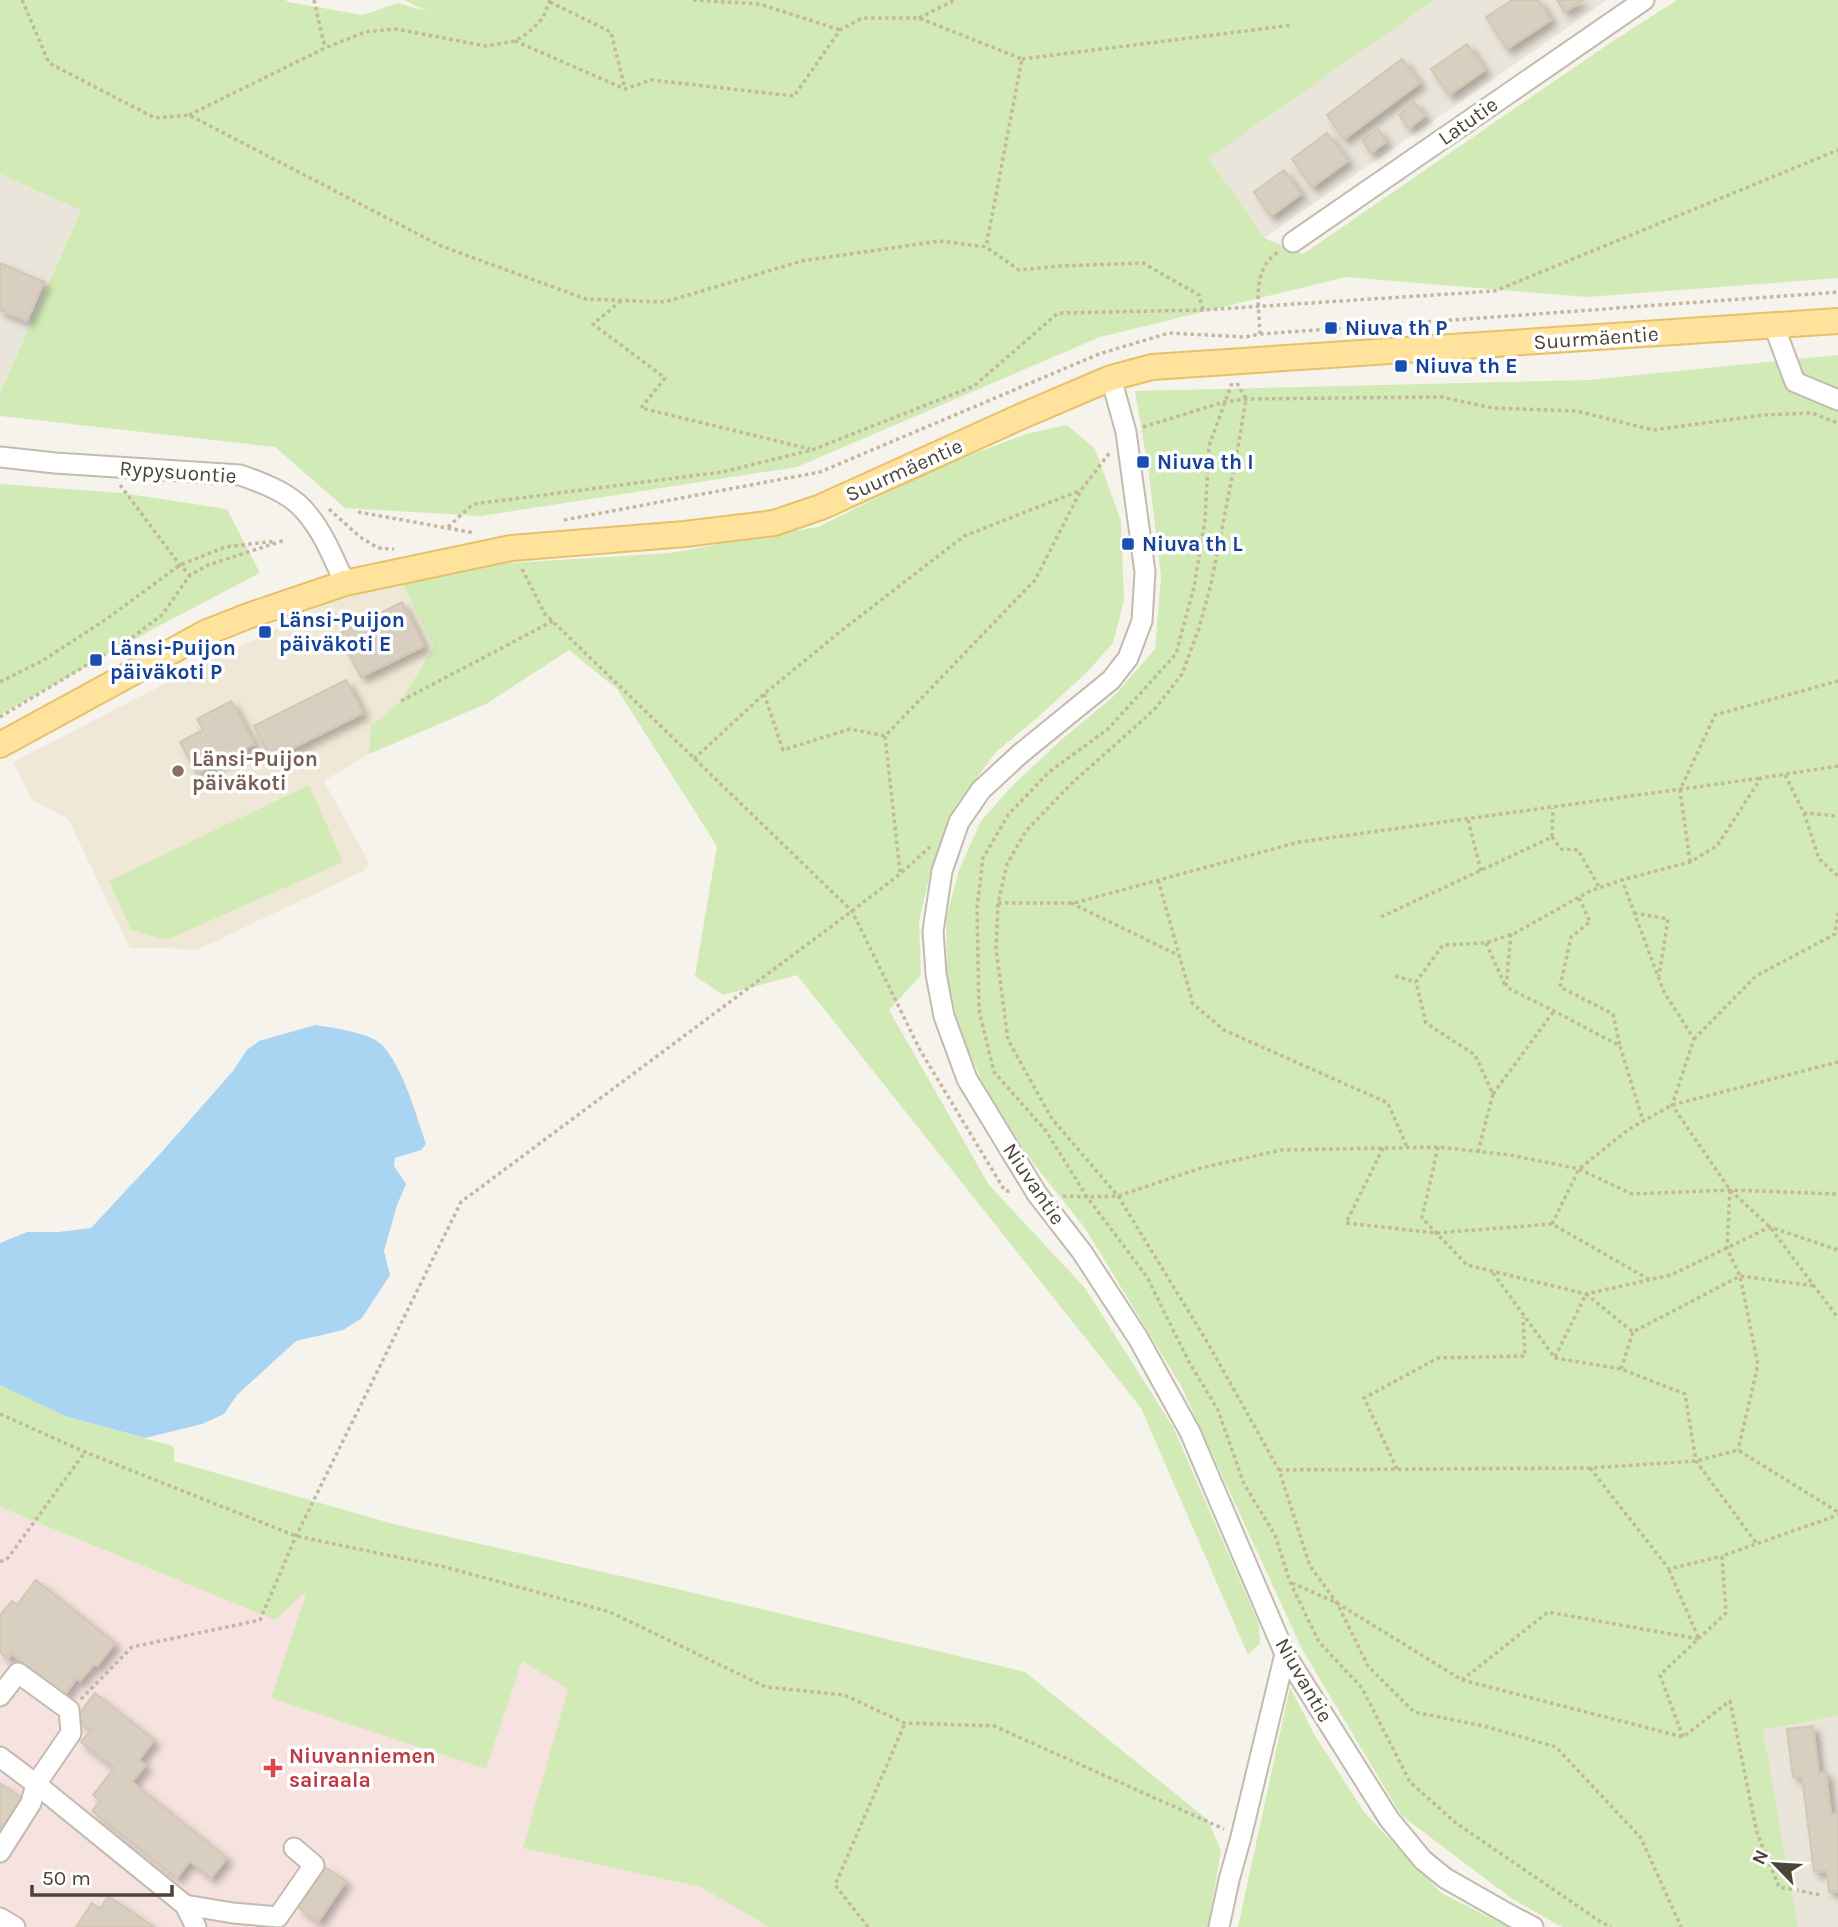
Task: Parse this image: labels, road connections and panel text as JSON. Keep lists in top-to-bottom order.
{
  "streets": {
    "main road": ["Suurmäentie"],
    "street": ["Latutie", "Rypysuontie", "Niuvantie"]
  },
  "crossings": [
    ["Suurmäentie", "Rypysuontie"],
    ["Suurmäentie", "Niuvantie"]
  ],
  "places": {
    "transit": [
      "Niuva th P",
      "Niuva th E",
      "Niuva th I",
      "Niuva th L",
      "Länsi-Puijon päiväkoti E",
      "Länsi-Puijon päiväkoti P"
    ],
    "other": ["Länsi-Puijon päiväkoti"],
    "health": ["Niuvanniemen sairaala"]
  },
  "scale_bar": "50 m",
  "north": "top left"
}
